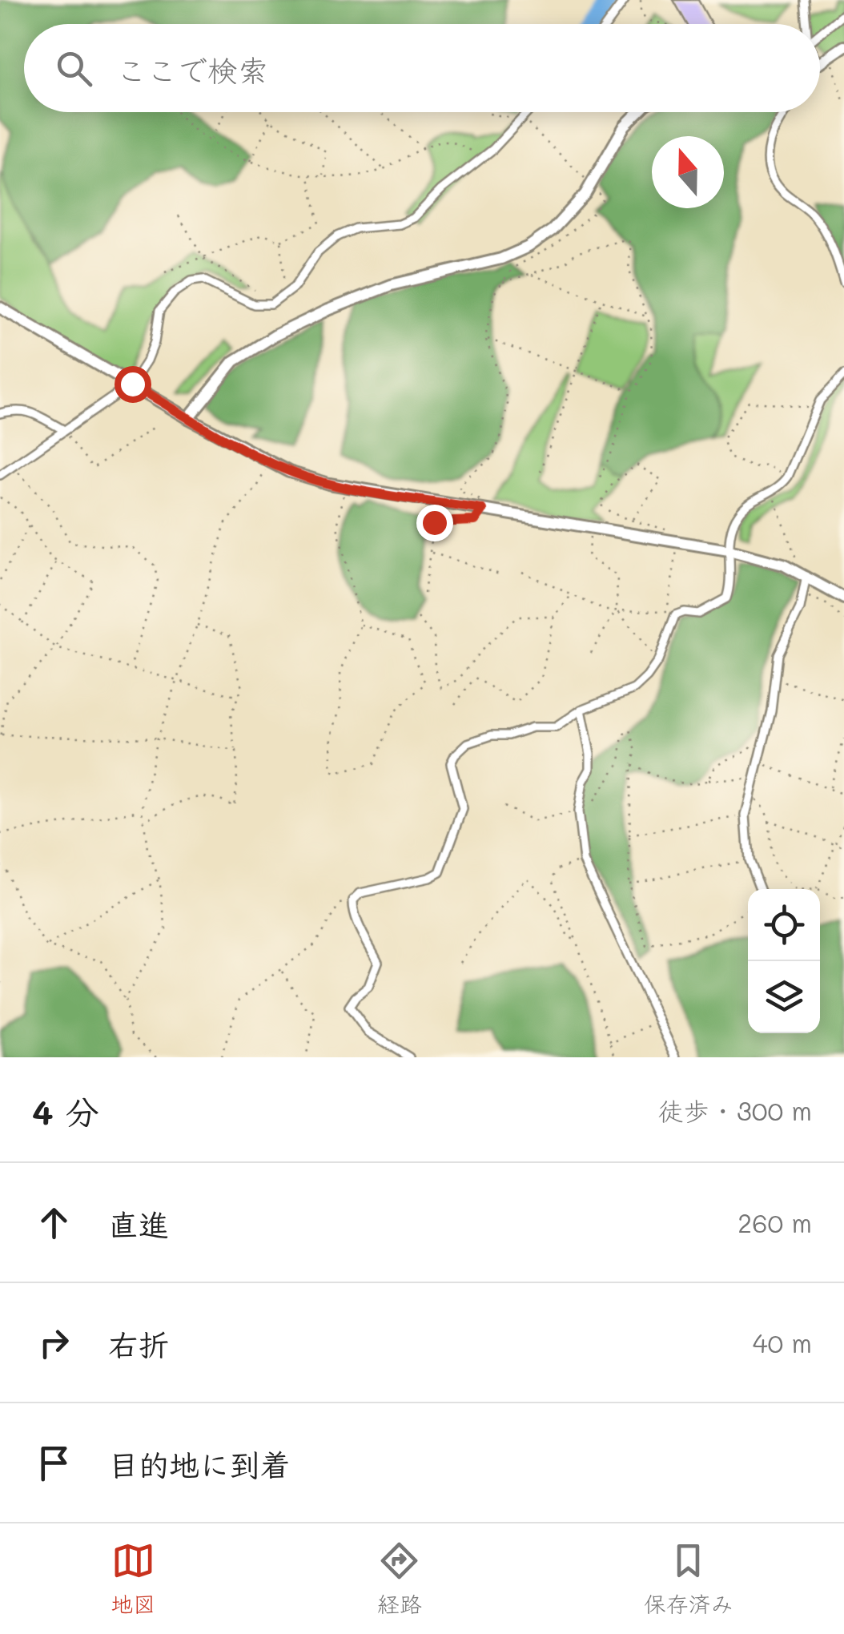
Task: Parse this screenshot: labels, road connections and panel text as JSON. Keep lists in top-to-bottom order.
{
  "north": "top",
  "page": {
    "search": "ここで検索",
    "heading": ["4 分", "徒歩 · 300 m"],
    "list": [
      ["直進", "260 m"],
      ["右折", "40 m"],
      "目的地に到着"
    ],
    "nav": ["地図", "経路", "保存済み"]
  }
}
